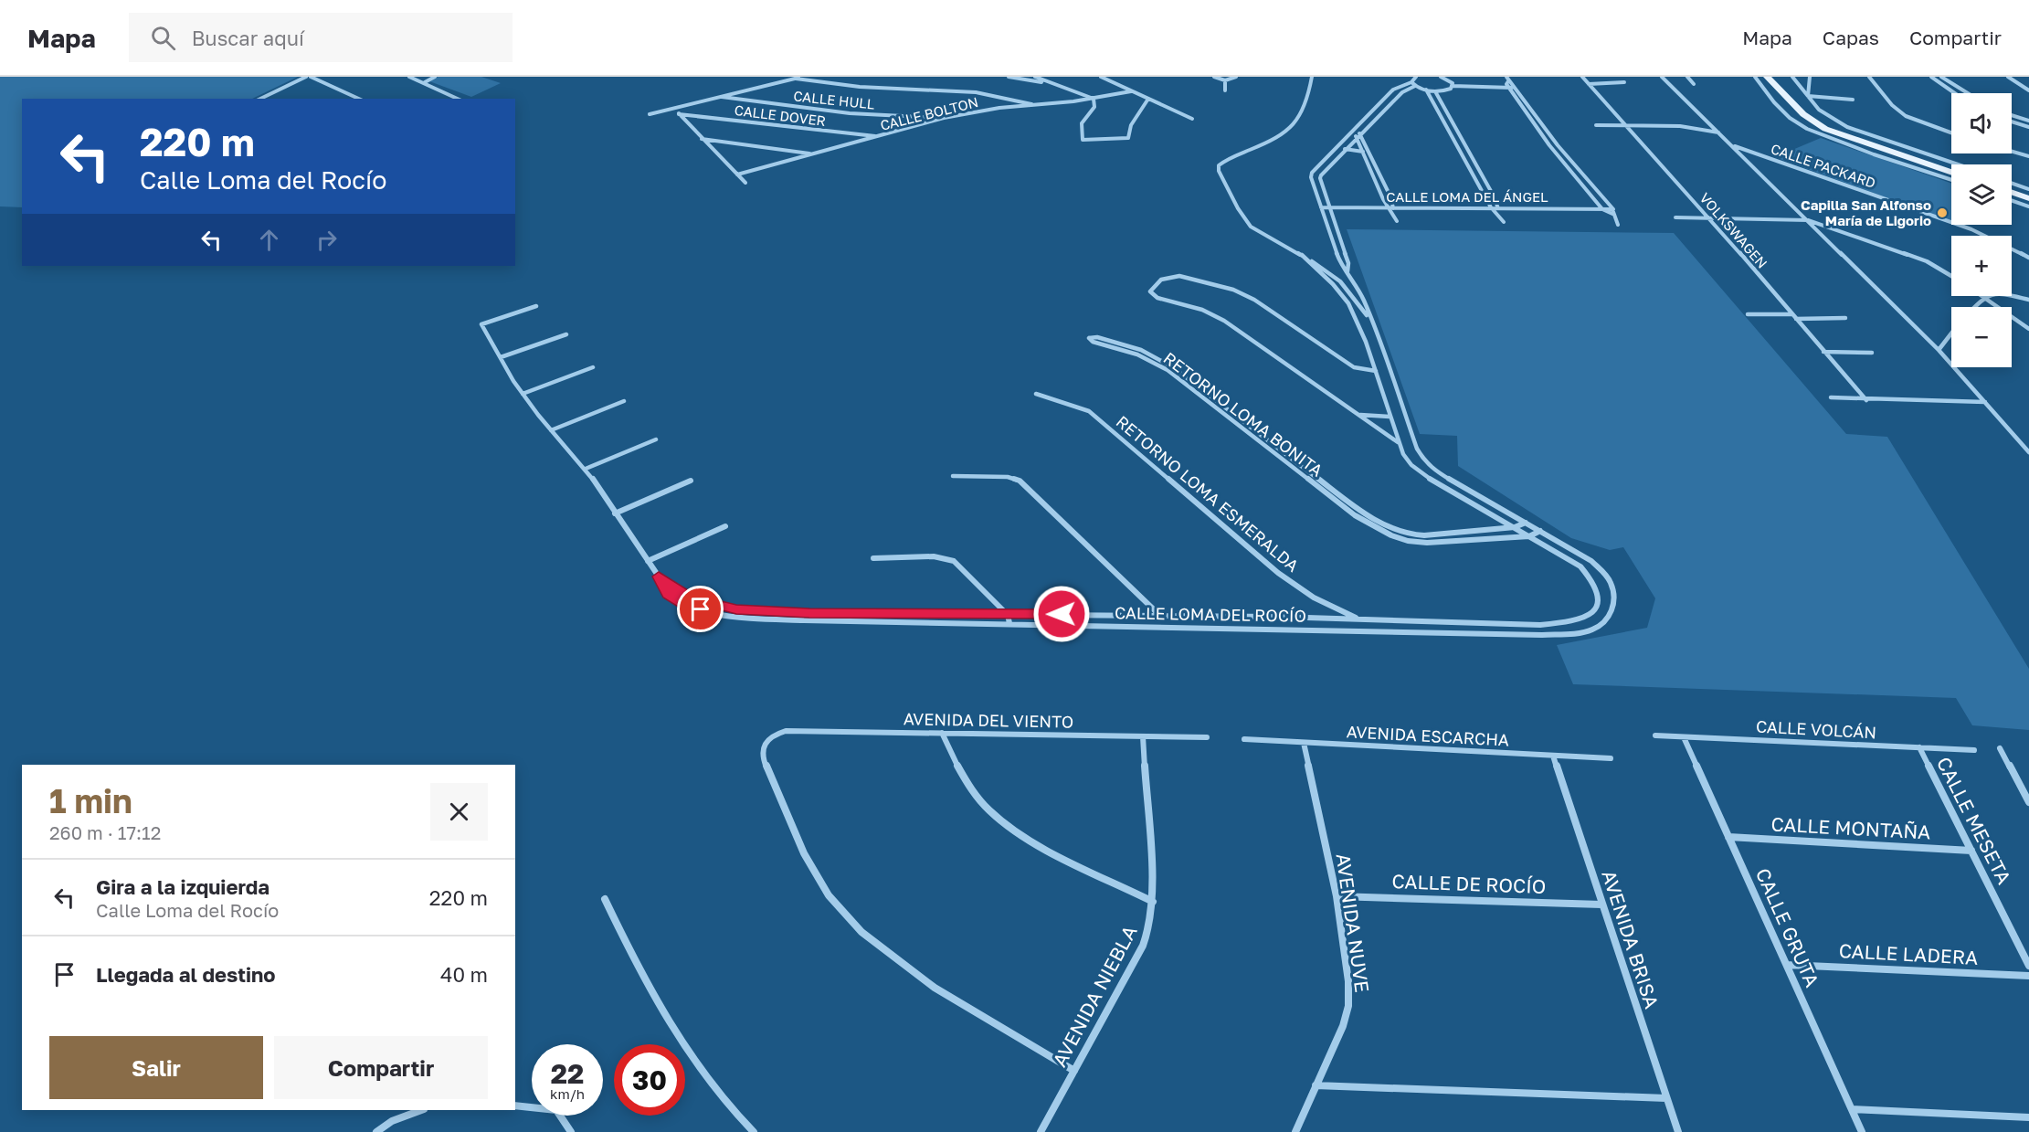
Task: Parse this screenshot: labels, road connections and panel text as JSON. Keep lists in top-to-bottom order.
{
  "streets": {
    "street": [
      "CALLE HULL",
      "CALLE BOLTON",
      "CALLE DOVER",
      "CALLE PACKARD",
      "CALLE LOMA DEL ÁNGEL",
      "VOLKSWAGEN",
      "RETORNO LOMA BONITA",
      "RETORNO LOMA ESMERALDA",
      "CALLE LOMA DEL ROCÍO",
      "AVENIDA DEL VIENTO",
      "CALLE VOLCÁN",
      "AVENIDA ESCARCHA",
      "CALLE MESETA",
      "CALLE MONTAÑA",
      "CALLE DE ROCÍO",
      "AVENIDA NUVE",
      "CALLE GRUTA",
      "AVENIDA BRISA",
      "CALLE LADERA",
      "AVENIDA NIEBLA"
    ]
  },
  "crossings": [
    ["CALLE HULL", "CALLE BOLTON"],
    ["CALLE BOLTON", "CALLE DOVER"],
    ["RETORNO LOMA BONITA", "CALLE LOMA DEL ROCÍO"],
    ["RETORNO LOMA ESMERALDA", "CALLE LOMA DEL ROCÍO"],
    ["AVENIDA DEL VIENTO", "AVENIDA NIEBLA"],
    ["CALLE VOLCÁN", "CALLE MESETA"],
    ["CALLE VOLCÁN", "CALLE GRUTA"],
    ["AVENIDA ESCARCHA", "AVENIDA NUVE"],
    ["AVENIDA ESCARCHA", "AVENIDA BRISA"],
    ["CALLE MESETA", "CALLE MONTAÑA"],
    ["CALLE MONTAÑA", "CALLE GRUTA"],
    ["CALLE DE ROCÍO", "AVENIDA NUVE"],
    ["CALLE DE ROCÍO", "AVENIDA BRISA"],
    ["CALLE GRUTA", "CALLE LADERA"]
  ],
  "places": ["Capilla San Alfonso María de Ligorio"],
  "page": {
    "header": "Mapa",
    "search": "Buscar aquí",
    "nav": ["Mapa", "Capas", "Compartir"],
    "map_buttons": ["+", "−"],
    "turn": ["220 m", "Calle Loma del Rocío"],
    "heading": ["1 min", "260 m · 17:12"],
    "list": [
      {
        "name": "Gira a la izquierda",
        "note": "Calle Loma del Rocío",
        "value": "220 m"
      },
      {
        "name": "Llegada al destino",
        "value": "40 m"
      }
    ],
    "buttons": ["Salir", "Compartir"],
    "speed": "22 km/h",
    "limit": "30"
  }
}
